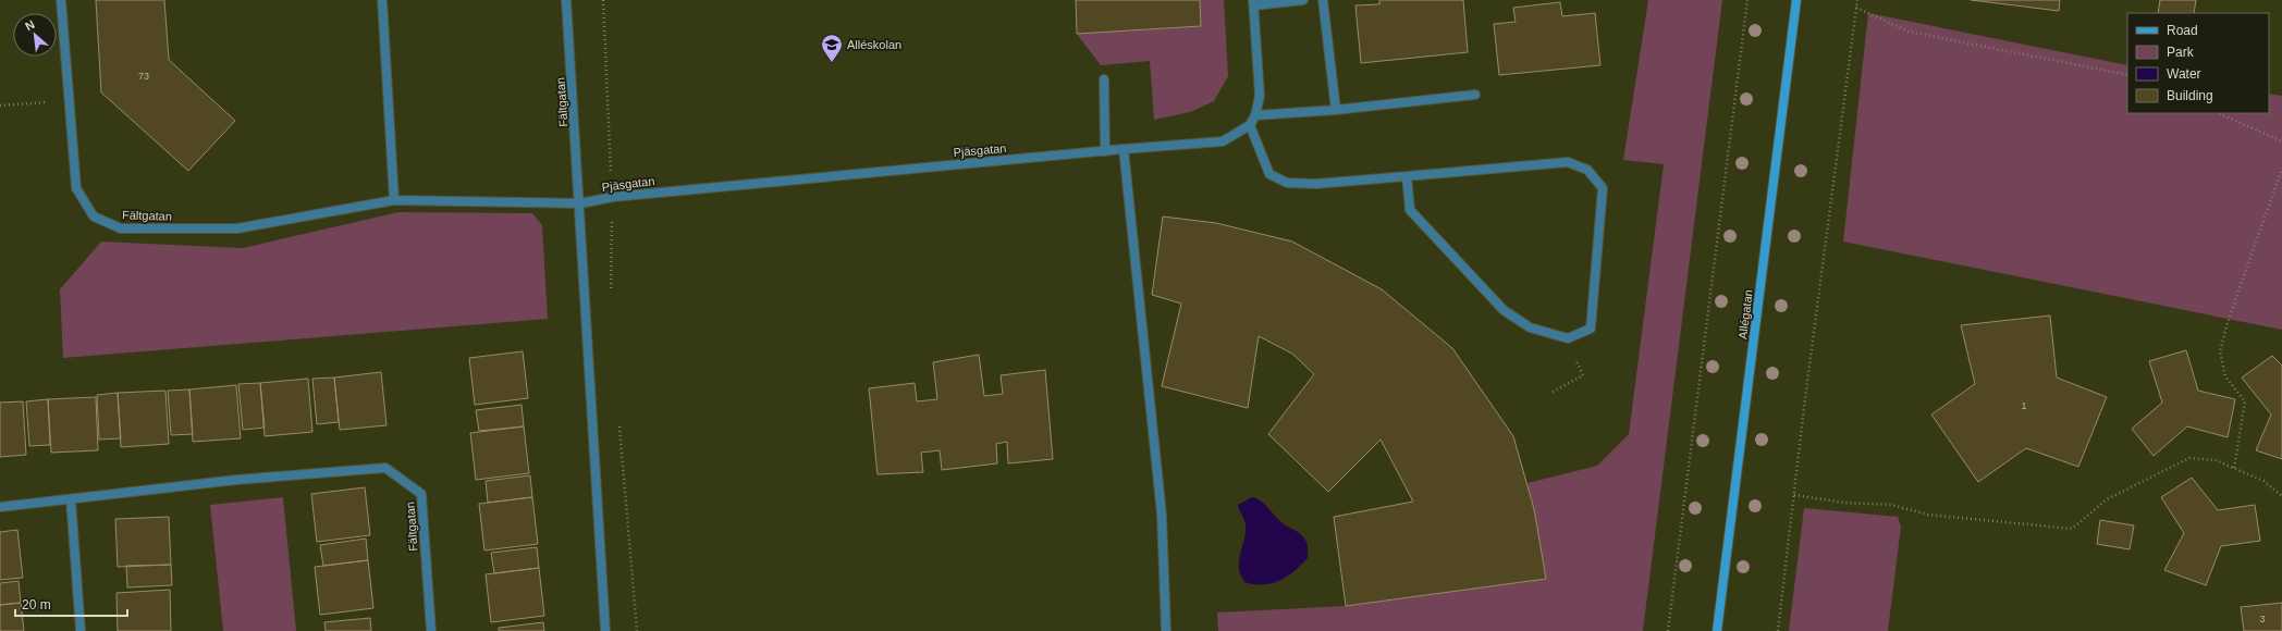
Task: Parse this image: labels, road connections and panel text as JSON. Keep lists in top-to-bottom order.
{
  "streets": {
    "street": ["Fältgatan", "Pjäsgatan", "Allégatan"]
  },
  "crossings": [
    ["Fältgatan", "Pjäsgatan"]
  ],
  "places": {
    "school or university": ["Alléskolan"]
  },
  "house_numbers": ["73", "1", "3"],
  "legend": [
    "Road",
    "Park",
    "Water",
    "Building"
  ],
  "scale_bar": "20 m",
  "north": "top left"
}
